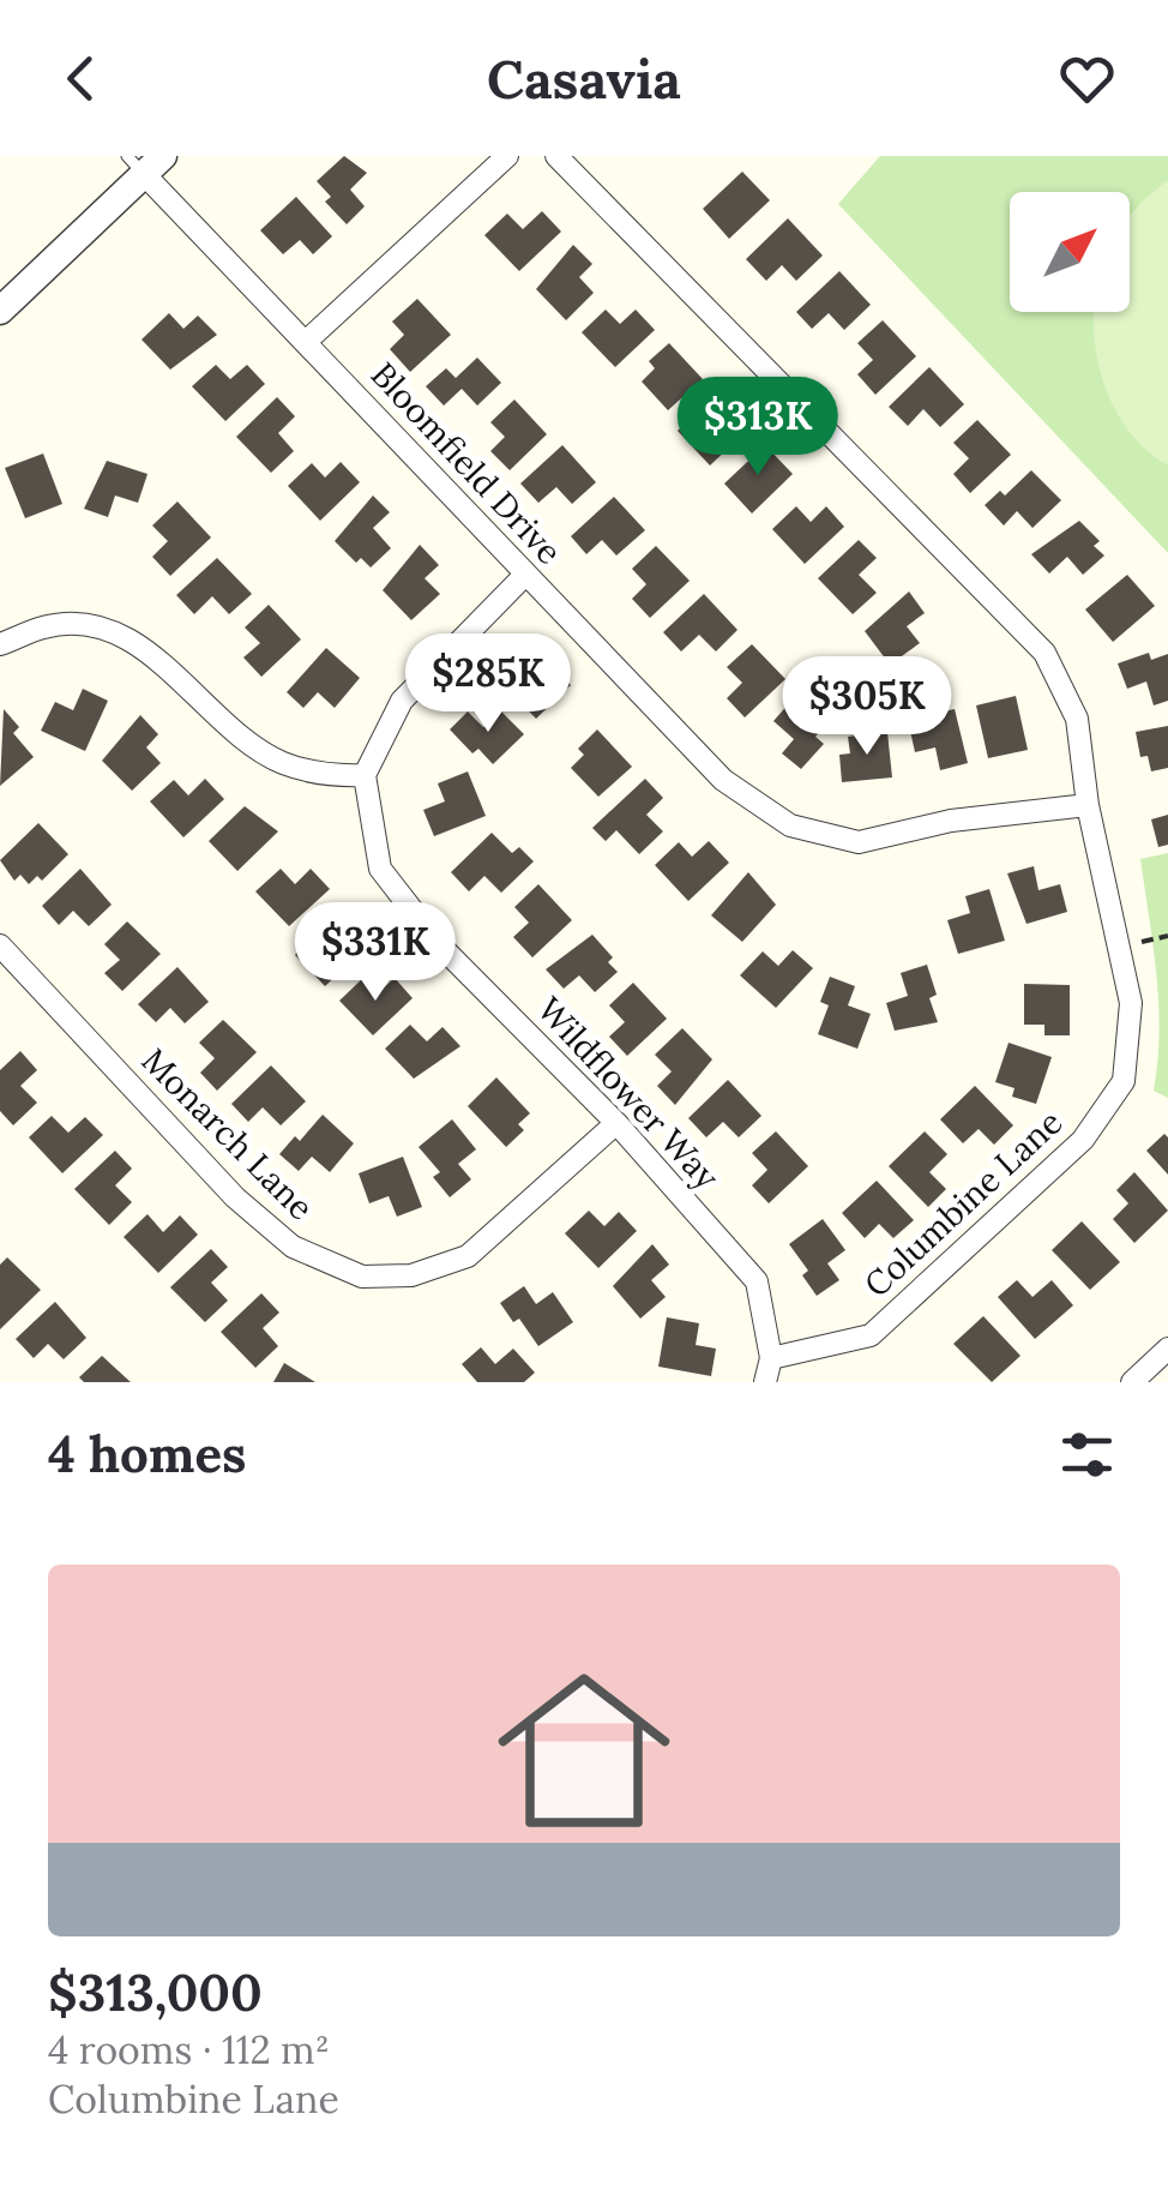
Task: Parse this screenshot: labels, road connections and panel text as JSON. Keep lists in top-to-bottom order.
{
  "streets": {
    "street": [
      "Bloomfield Drive",
      "Wildflower Way",
      "Monarch Lane",
      "Columbine Lane"
    ]
  },
  "crossings": [
    ["Bloomfield Drive", "Columbine Lane"],
    ["Wildflower Way", "Monarch Lane"],
    ["Wildflower Way", "Columbine Lane"]
  ],
  "north": "top right",
  "page": {
    "header": "Casavia",
    "price": [
      "$313K",
      "$285K",
      "$305K",
      "$331K"
    ],
    "heading": "4 homes",
    "list": [
      {
        "name": "$313,000",
        "note": "4 rooms · 112 m² · Columbine Lane"
      }
    ]
  }
}
